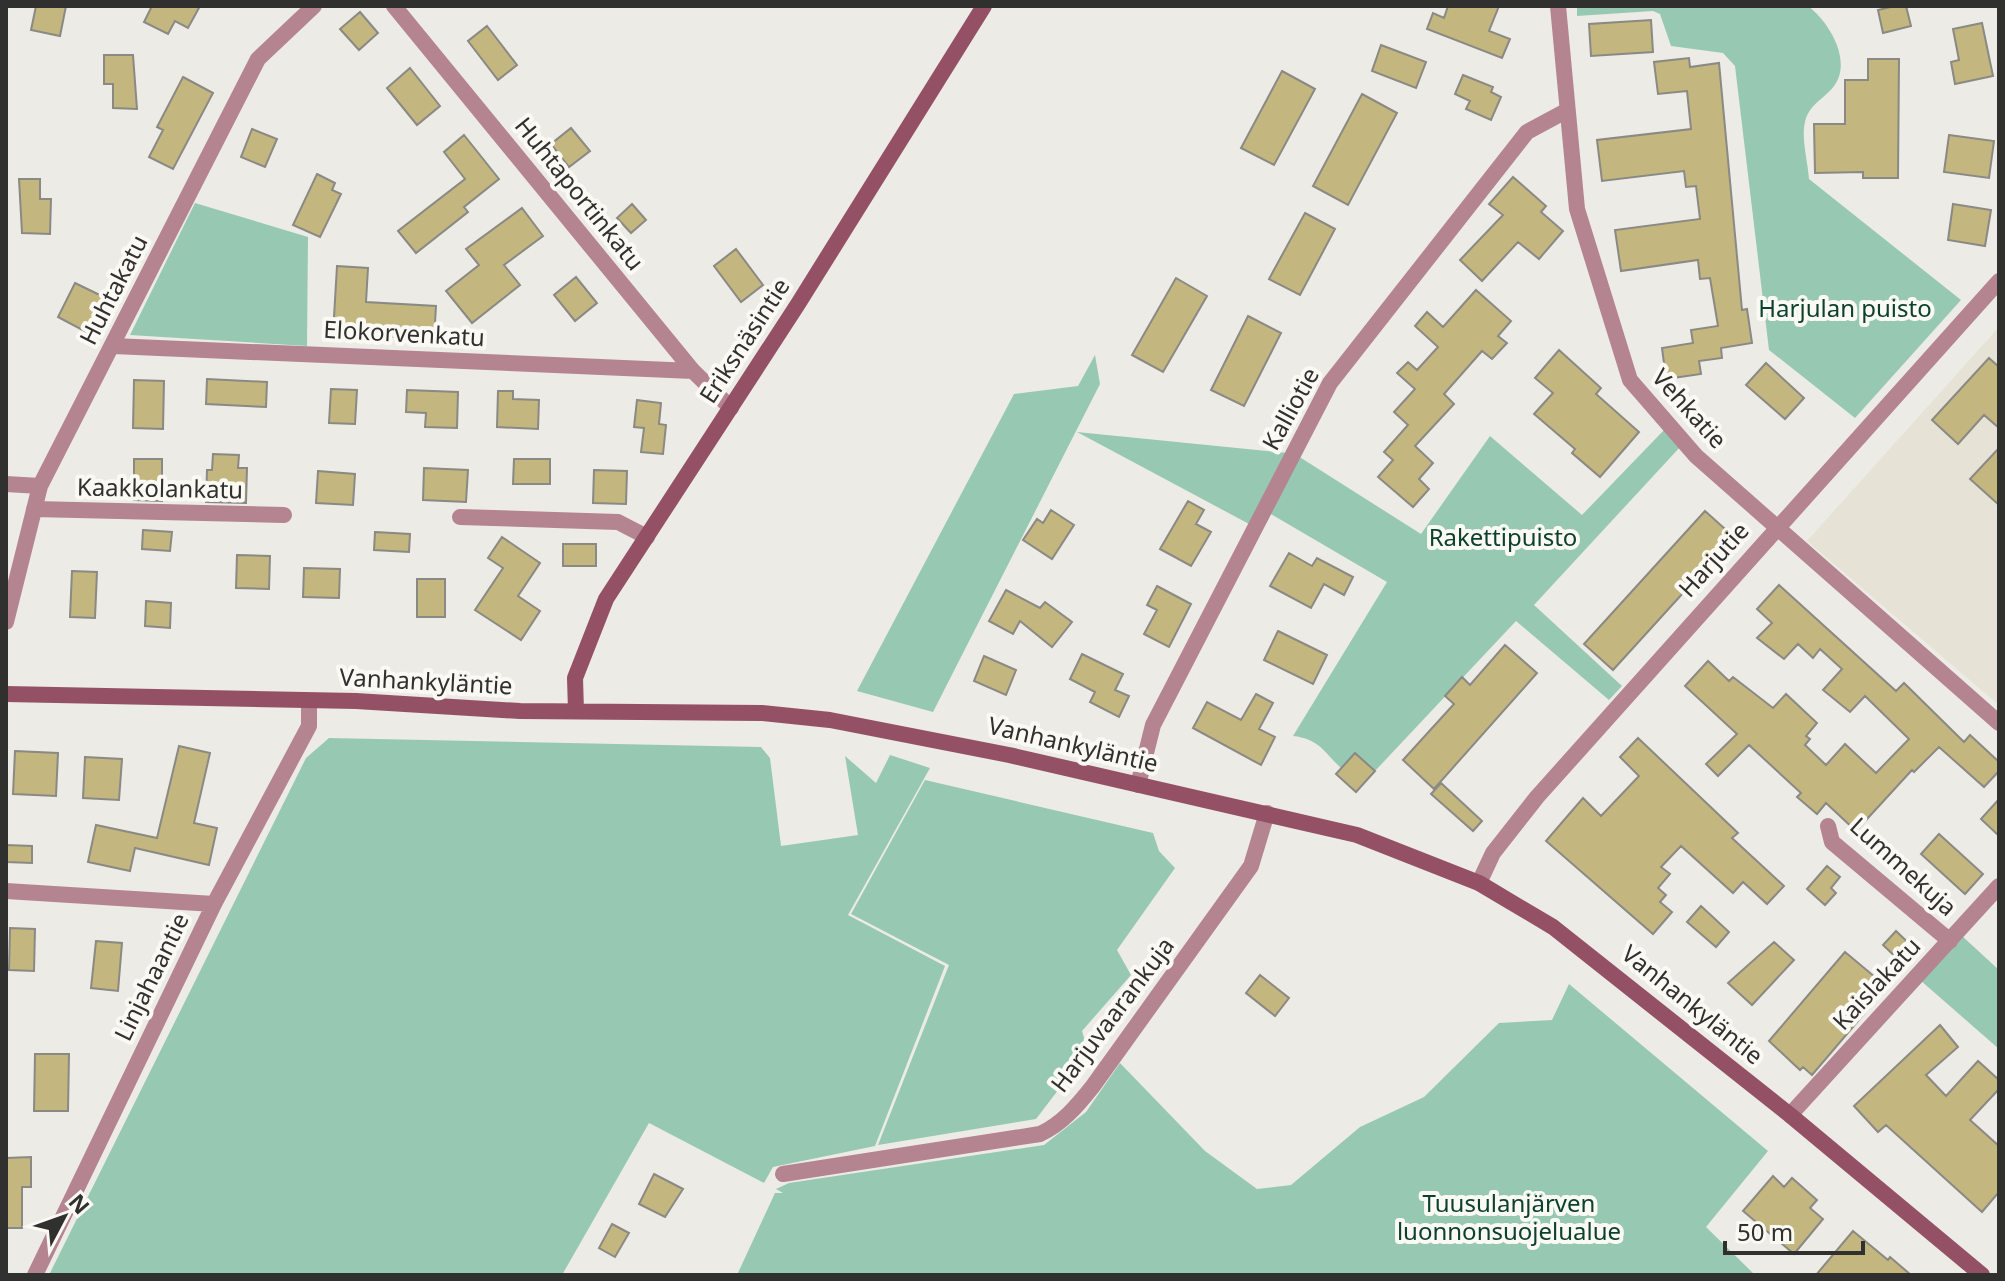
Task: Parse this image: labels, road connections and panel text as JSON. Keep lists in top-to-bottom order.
{
  "streets": {
    "street": [
      "Huhtaportinkatu",
      "Huhtakatu",
      "Elokorvenkatu",
      "Eriksnäsintie",
      "Kalliotie",
      "Vehkatie",
      "Kaakkolankatu",
      "Harjutie",
      "Vanhankyläntie",
      "Lummekuja",
      "Linjahaantie",
      "Kaislakatu",
      "Harjuvaarankuja"
    ]
  },
  "crossings": [
    ["Huhtaportinkatu", "Elokorvenkatu"],
    ["Huhtaportinkatu", "Eriksnäsintie"],
    ["Huhtakatu", "Elokorvenkatu"],
    ["Huhtakatu", "Kaakkolankatu"],
    ["Eriksnäsintie", "Vanhankyläntie"],
    ["Kalliotie", "Vehkatie"],
    ["Kalliotie", "Vanhankyläntie"],
    ["Vehkatie", "Harjutie"],
    ["Harjutie", "Vanhankyläntie"],
    ["Vanhankyläntie", "Linjahaantie"],
    ["Vanhankyläntie", "Kaislakatu"],
    ["Vanhankyläntie", "Harjuvaarankuja"],
    ["Lummekuja", "Kaislakatu"]
  ],
  "parks": ["Harjulan puisto", "Rakettipuisto", "Tuusulanjärven luonnonsuojelualue"],
  "scale_bar": "50 m",
  "north": "top right"
}
